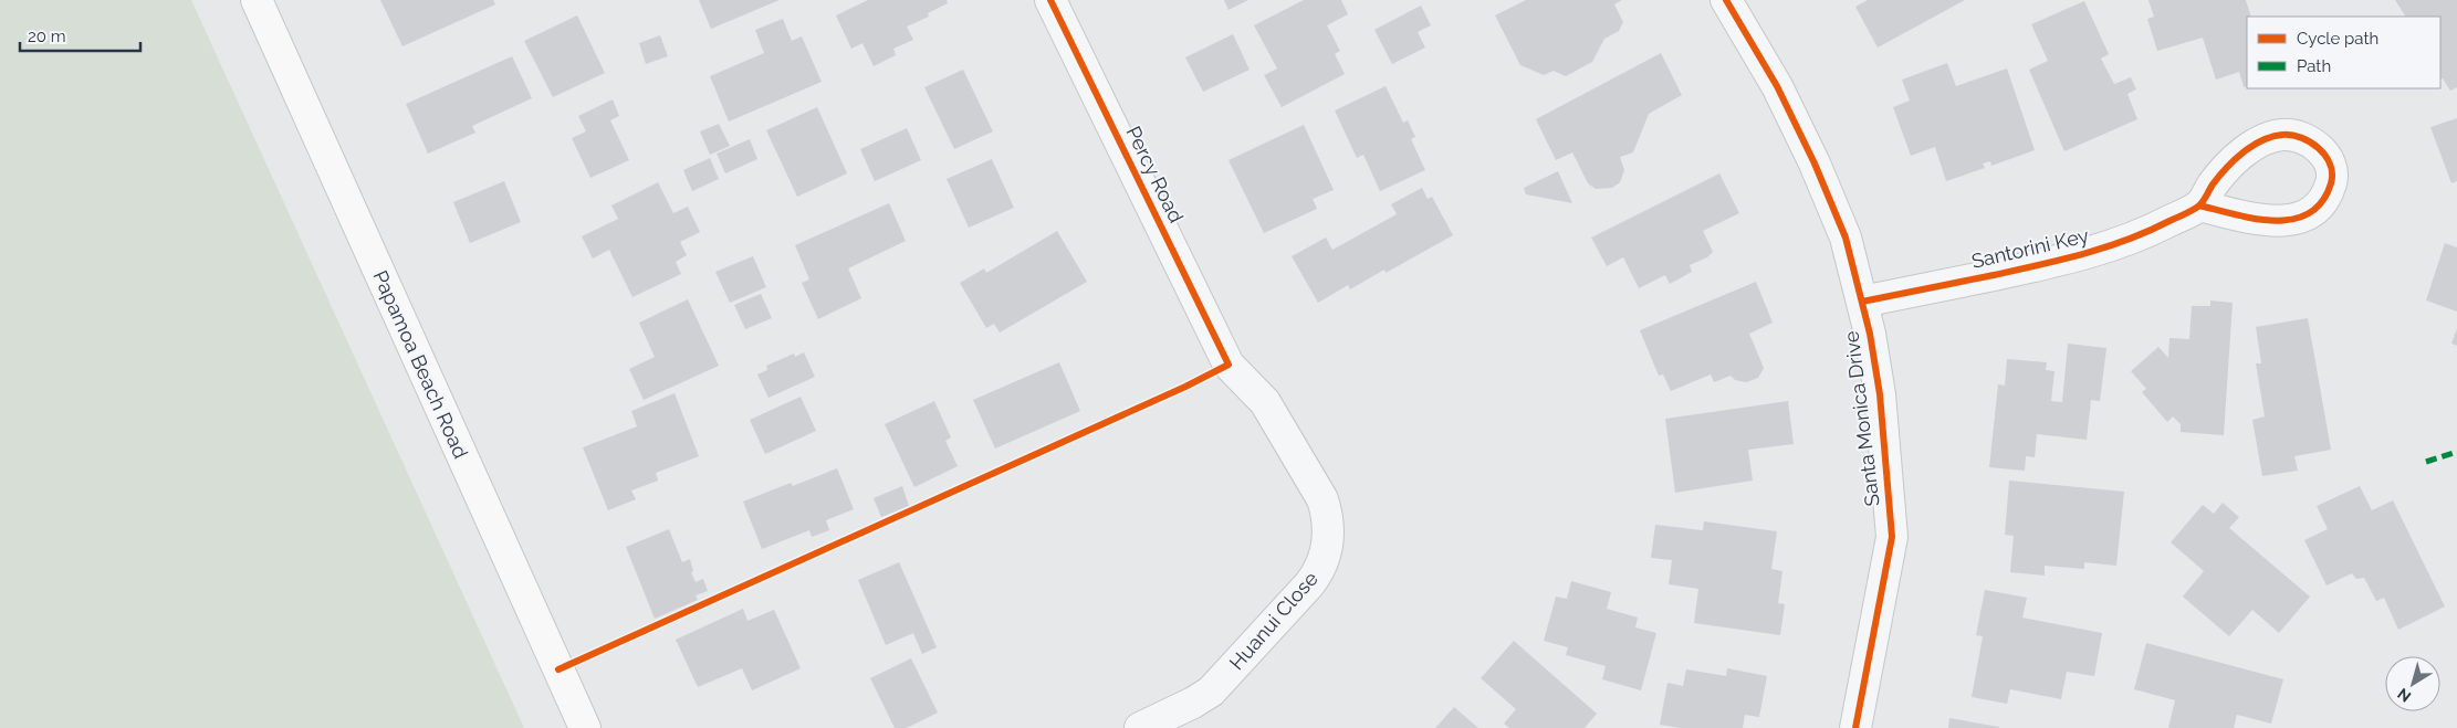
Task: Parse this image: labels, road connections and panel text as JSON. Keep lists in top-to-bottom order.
{
  "streets": {
    "main road": ["Papamoa Beach Road"],
    "street": [
      "Percy Road",
      "Santorini Key",
      "Santa Monica Drive",
      "Huanui Close"
    ]
  },
  "crossings": [
    ["Percy Road", "Huanui Close"],
    ["Santorini Key", "Santa Monica Drive"]
  ],
  "legend": ["Cycle path", "Path"],
  "scale_bar": "20 m",
  "north": "bottom left"
}
